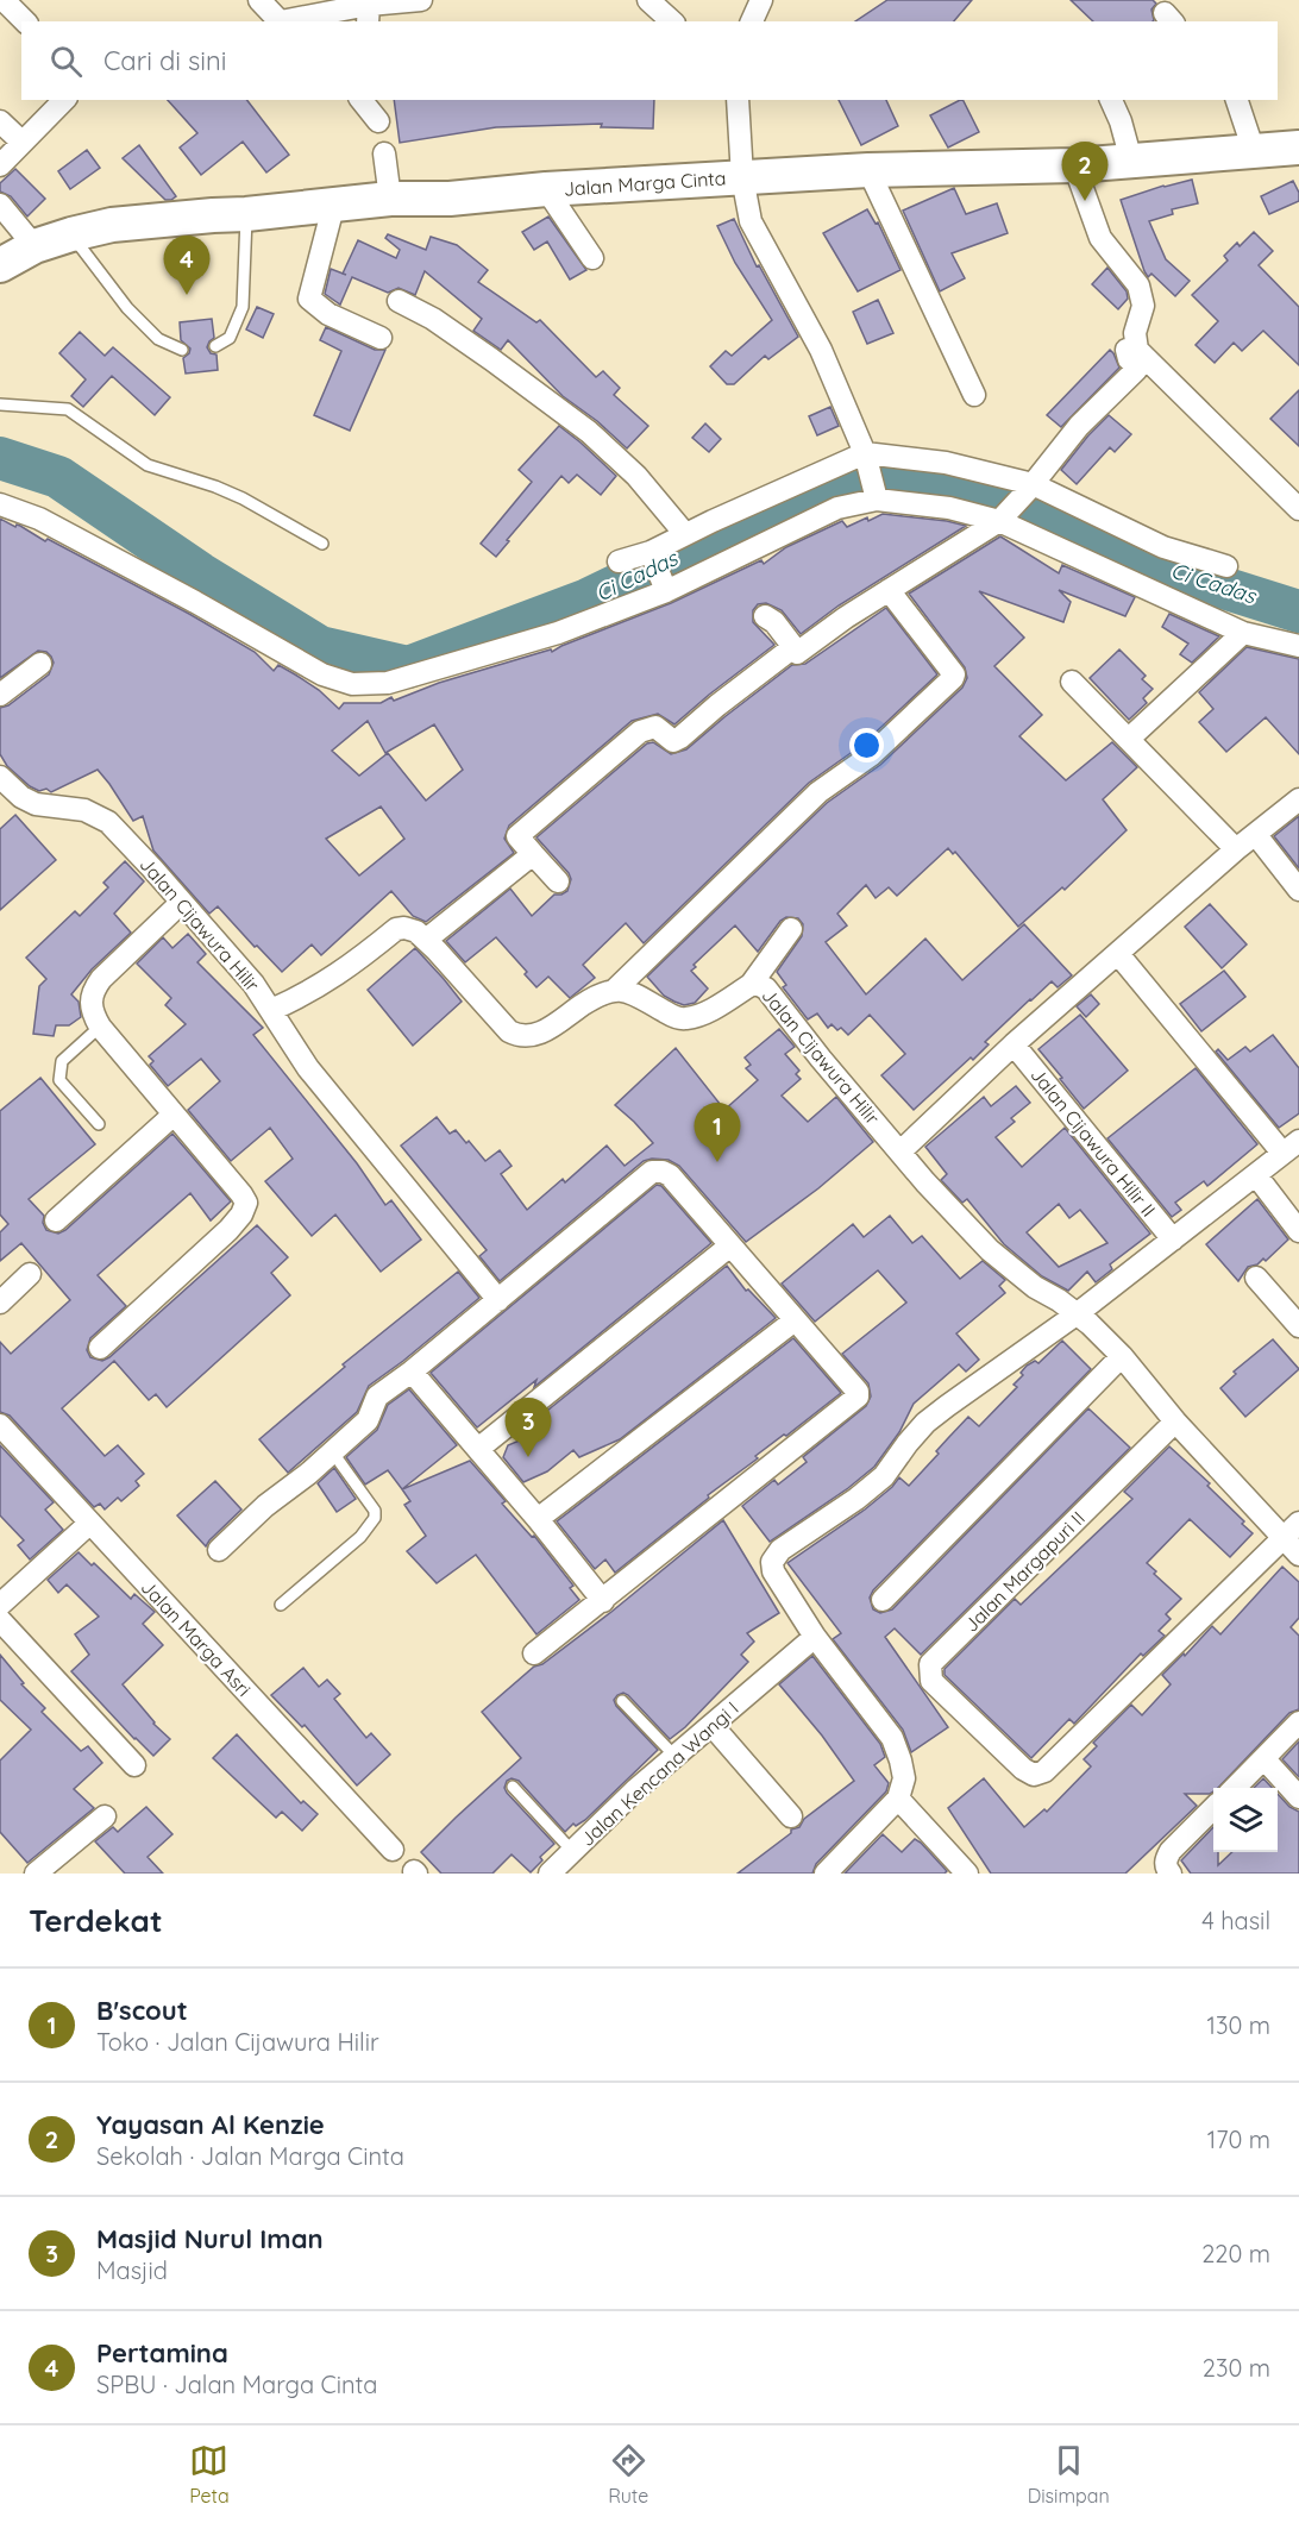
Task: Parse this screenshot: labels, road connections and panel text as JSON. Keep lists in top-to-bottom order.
{
  "streets": {
    "main road": ["Jalan Marga Cinta"],
    "street": [
      "Jalan Cijawura Hilir",
      "Jalan Cijawura Hilir II",
      "Jalan Margapuri II",
      "Jalan Marga Asri",
      "Jalan Kencana Wangi I"
    ]
  },
  "crossings": [
    ["Jalan Cijawura Hilir", "Jalan Margapuri II"]
  ],
  "water": ["Ci Cadas"],
  "page": {
    "search": "Cari di sini",
    "pins": [
      "2",
      "4",
      "1",
      "3"
    ],
    "heading": ["Terdekat", "4 hasil"],
    "list": [
      {
        "mark": "1",
        "name": "B'scout",
        "note": "Toko · Jalan Cijawura Hilir",
        "value": "130 m"
      },
      {
        "mark": "2",
        "name": "Yayasan Al Kenzie",
        "note": "Sekolah · Jalan Marga Cinta",
        "value": "170 m"
      },
      {
        "mark": "3",
        "name": "Masjid Nurul Iman",
        "note": "Masjid",
        "value": "220 m"
      },
      {
        "mark": "4",
        "name": "Pertamina",
        "note": "SPBU · Jalan Marga Cinta",
        "value": "230 m"
      }
    ],
    "nav": ["Peta", "Rute", "Disimpan"]
  }
}
